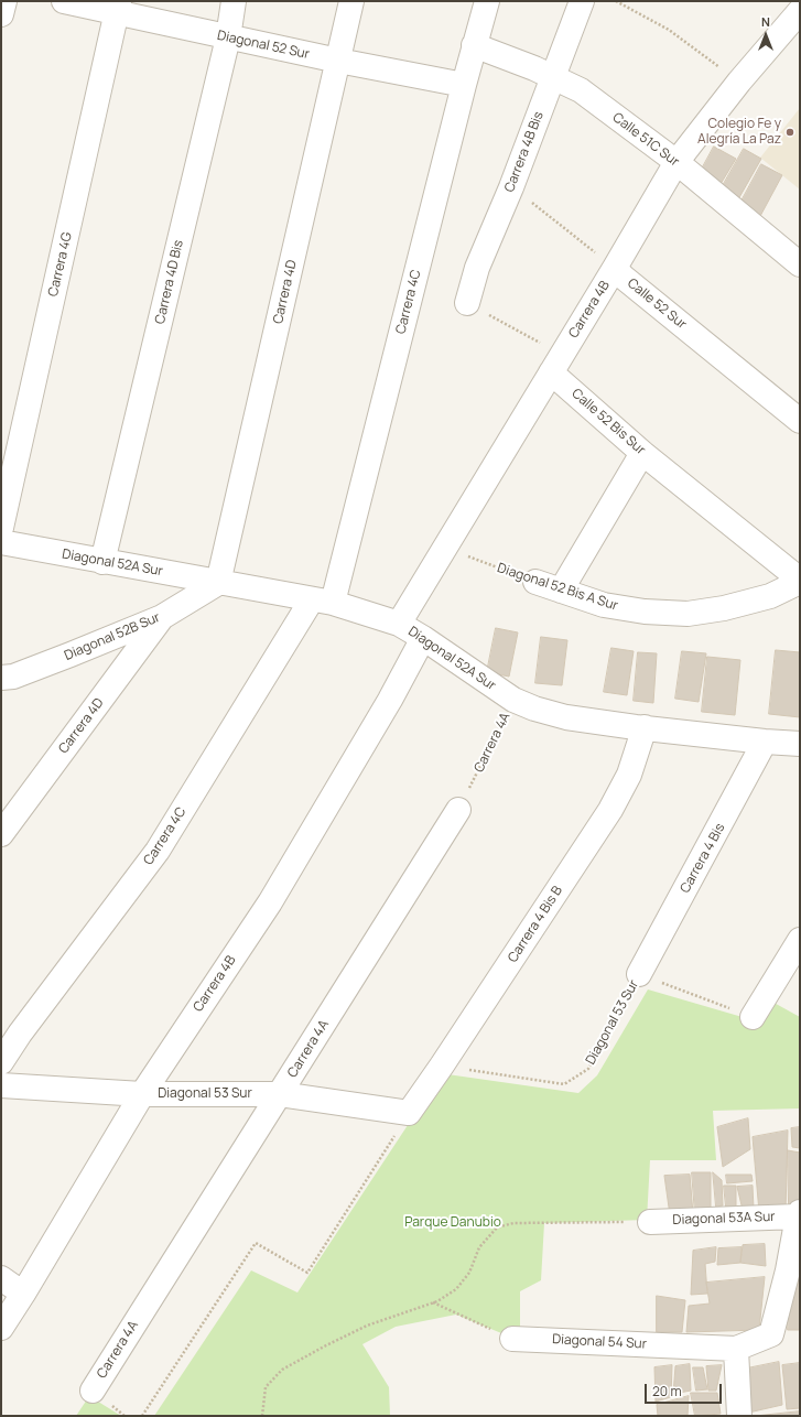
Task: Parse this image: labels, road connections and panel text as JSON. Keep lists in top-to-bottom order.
{
  "streets": {
    "street": [
      "Diagonal 52 Sur",
      "Calle 51C Sur",
      "Carrera 4B Bis",
      "Carrera 4G",
      "Carrera 4D Bis",
      "Carrera 4D",
      "Carrera 4C",
      "Calle 52 Sur",
      "Carrera 4B",
      "Calle 52 Bis Sur",
      "Diagonal 52A Sur",
      "Diagonal 52 Bis A Sur",
      "Diagonal 52B Sur",
      "Carrera 4A",
      "Carrera 4 Bis",
      "Carrera 4 Bis B",
      "Diagonal 53 Sur",
      "Diagonal 53A Sur",
      "Diagonal 54 Sur"
    ]
  },
  "crossings": [
    ["Diagonal 52 Sur", "Carrera 4G"],
    ["Diagonal 52 Sur", "Carrera 4D Bis"],
    ["Diagonal 52 Sur", "Carrera 4D"],
    ["Diagonal 52 Sur", "Carrera 4C"],
    ["Calle 51C Sur", "Carrera 4B Bis"],
    ["Calle 51C Sur", "Carrera 4C"],
    ["Calle 51C Sur", "Carrera 4B"],
    ["Carrera 4B Bis", "Calle 52 Sur"],
    ["Carrera 4D Bis", "Diagonal 52A Sur"],
    ["Carrera 4D", "Diagonal 52A Sur"],
    ["Carrera 4D", "Diagonal 52B Sur"],
    ["Carrera 4C", "Diagonal 52A Sur"],
    ["Calle 52 Sur", "Carrera 4B"],
    ["Carrera 4B", "Calle 52 Bis Sur"],
    ["Carrera 4B", "Diagonal 52A Sur"],
    ["Carrera 4B", "Diagonal 52 Bis A Sur"],
    ["Carrera 4B", "Diagonal 53 Sur"],
    ["Calle 52 Bis Sur", "Diagonal 52 Bis A Sur"],
    ["Diagonal 52A Sur", "Diagonal 52B Sur"],
    ["Diagonal 52A Sur", "Carrera 4A"],
    ["Diagonal 52A Sur", "Carrera 4 Bis"],
    ["Diagonal 52A Sur", "Carrera 4 Bis B"],
    ["Carrera 4A", "Diagonal 53 Sur"],
    ["Carrera 4 Bis", "Diagonal 53 Sur"],
    ["Carrera 4 Bis B", "Diagonal 53 Sur"],
    ["Diagonal 53A Sur", "Diagonal 54 Sur"]
  ],
  "parks": ["Parque Danubio"],
  "places": ["Colegio Fe y Alegría La Paz"],
  "scale_bar": "20 m",
  "north": "top"
}
